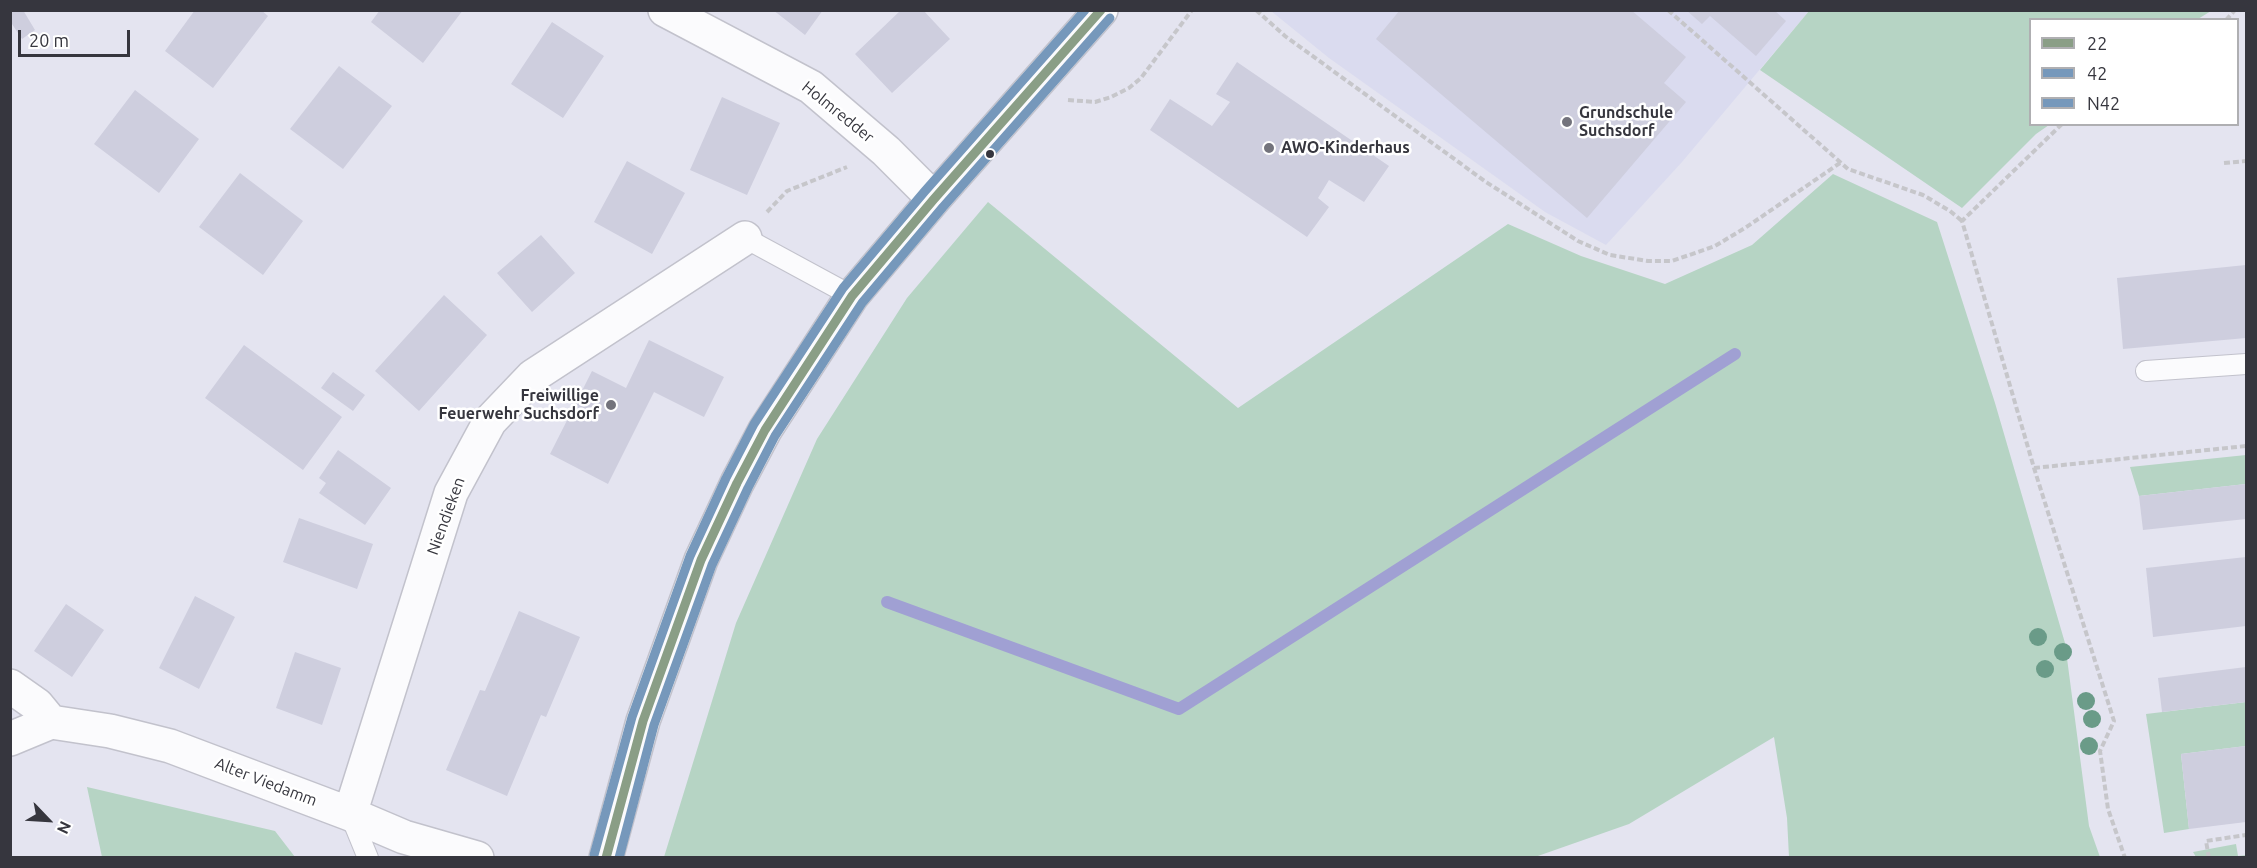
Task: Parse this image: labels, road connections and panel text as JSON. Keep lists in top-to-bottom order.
{
  "streets": {
    "street": ["Holmredder", "Niendieken", "Alter Viedamm"]
  },
  "crossings": [
    ["Niendieken", "Alter Viedamm"]
  ],
  "places": ["Grundschule Suchsdorf", "AWO-Kinderhaus", "Freiwillige Feuerwehr Suchsdorf"],
  "lines": ["transit line 22", "transit line N42", "transit line 42"],
  "legend": ["22", "42", "N42"],
  "scale_bar": "20 m",
  "north": "bottom right"
}
